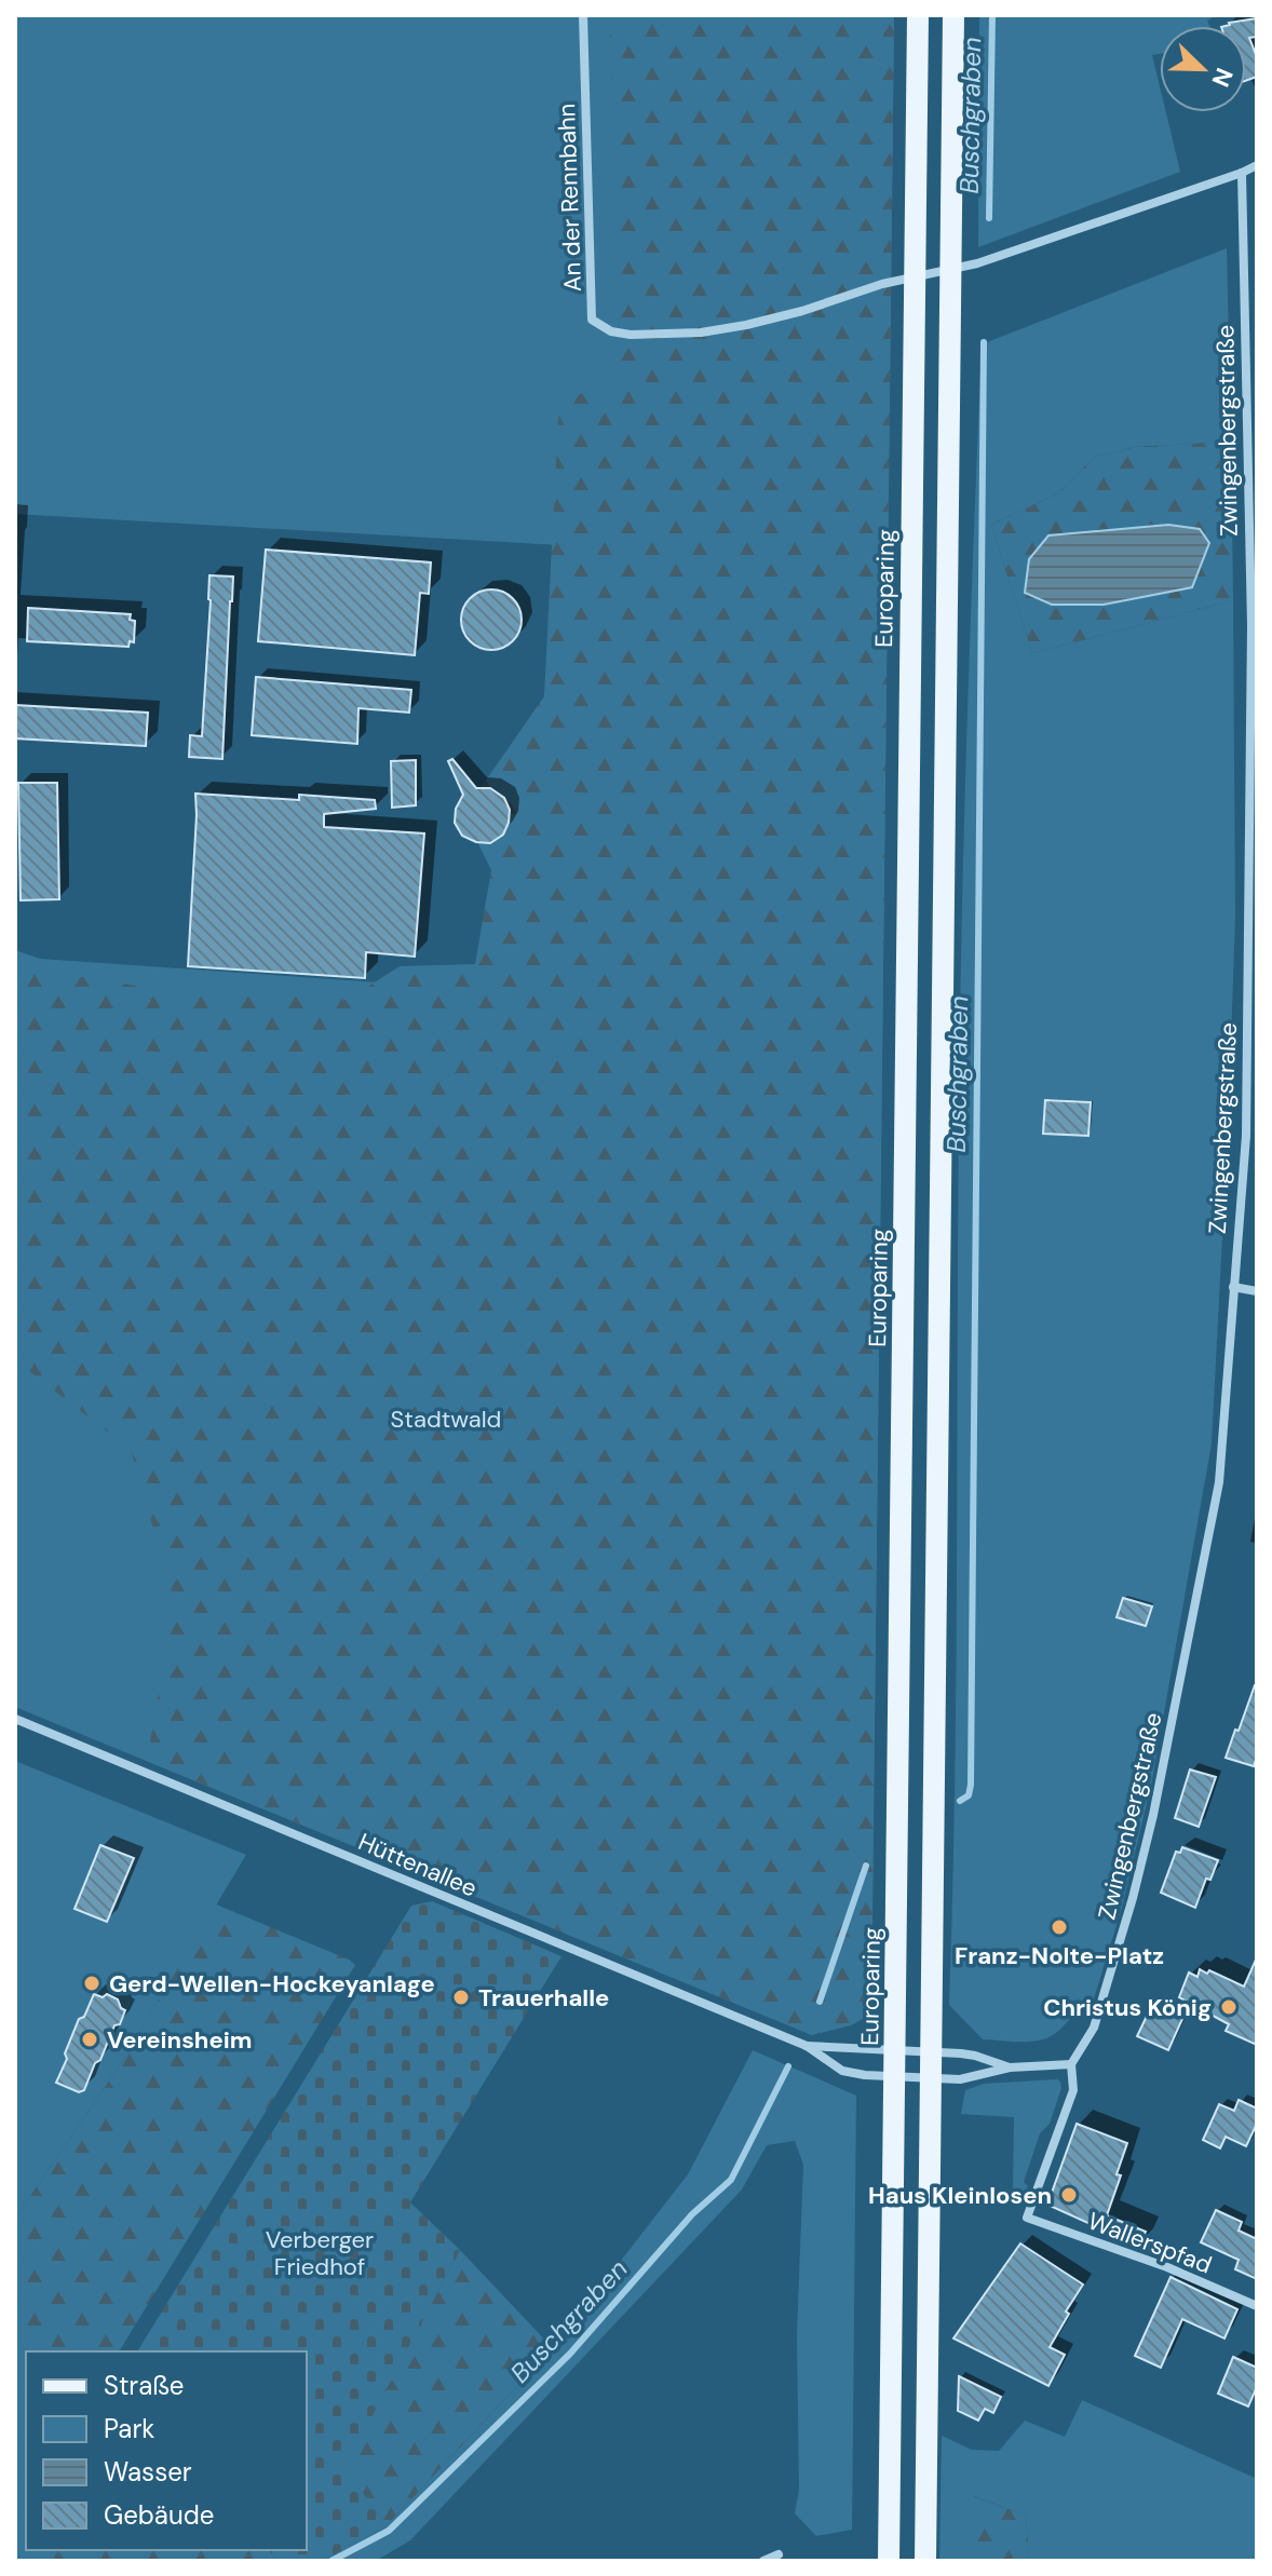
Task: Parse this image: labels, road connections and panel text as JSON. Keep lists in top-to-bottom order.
{
  "streets": {
    "main road": ["Europaring"],
    "street": [
      "An der Rennbahn",
      "Zwingenbergstraße",
      "Hüttenallee",
      "Wallerspfad"
    ]
  },
  "crossings": [
    ["An der Rennbahn", "Europaring"],
    ["Zwingenbergstraße", "Wallerspfad"],
    ["Europaring", "Hüttenallee"]
  ],
  "water": ["Buschgraben"],
  "parks": ["Stadtwald", "Verberger Friedhof"],
  "places": [
    "Franz-Nolte-Platz",
    "Gerd-Wellen-Hockeyanlage",
    "Trauerhalle",
    "Christus König",
    "Vereinsheim",
    "Haus Kleinlosen"
  ],
  "legend": [
    "Straße",
    "Park",
    "Wasser",
    "Gebäude"
  ],
  "north": "bottom right"
}
